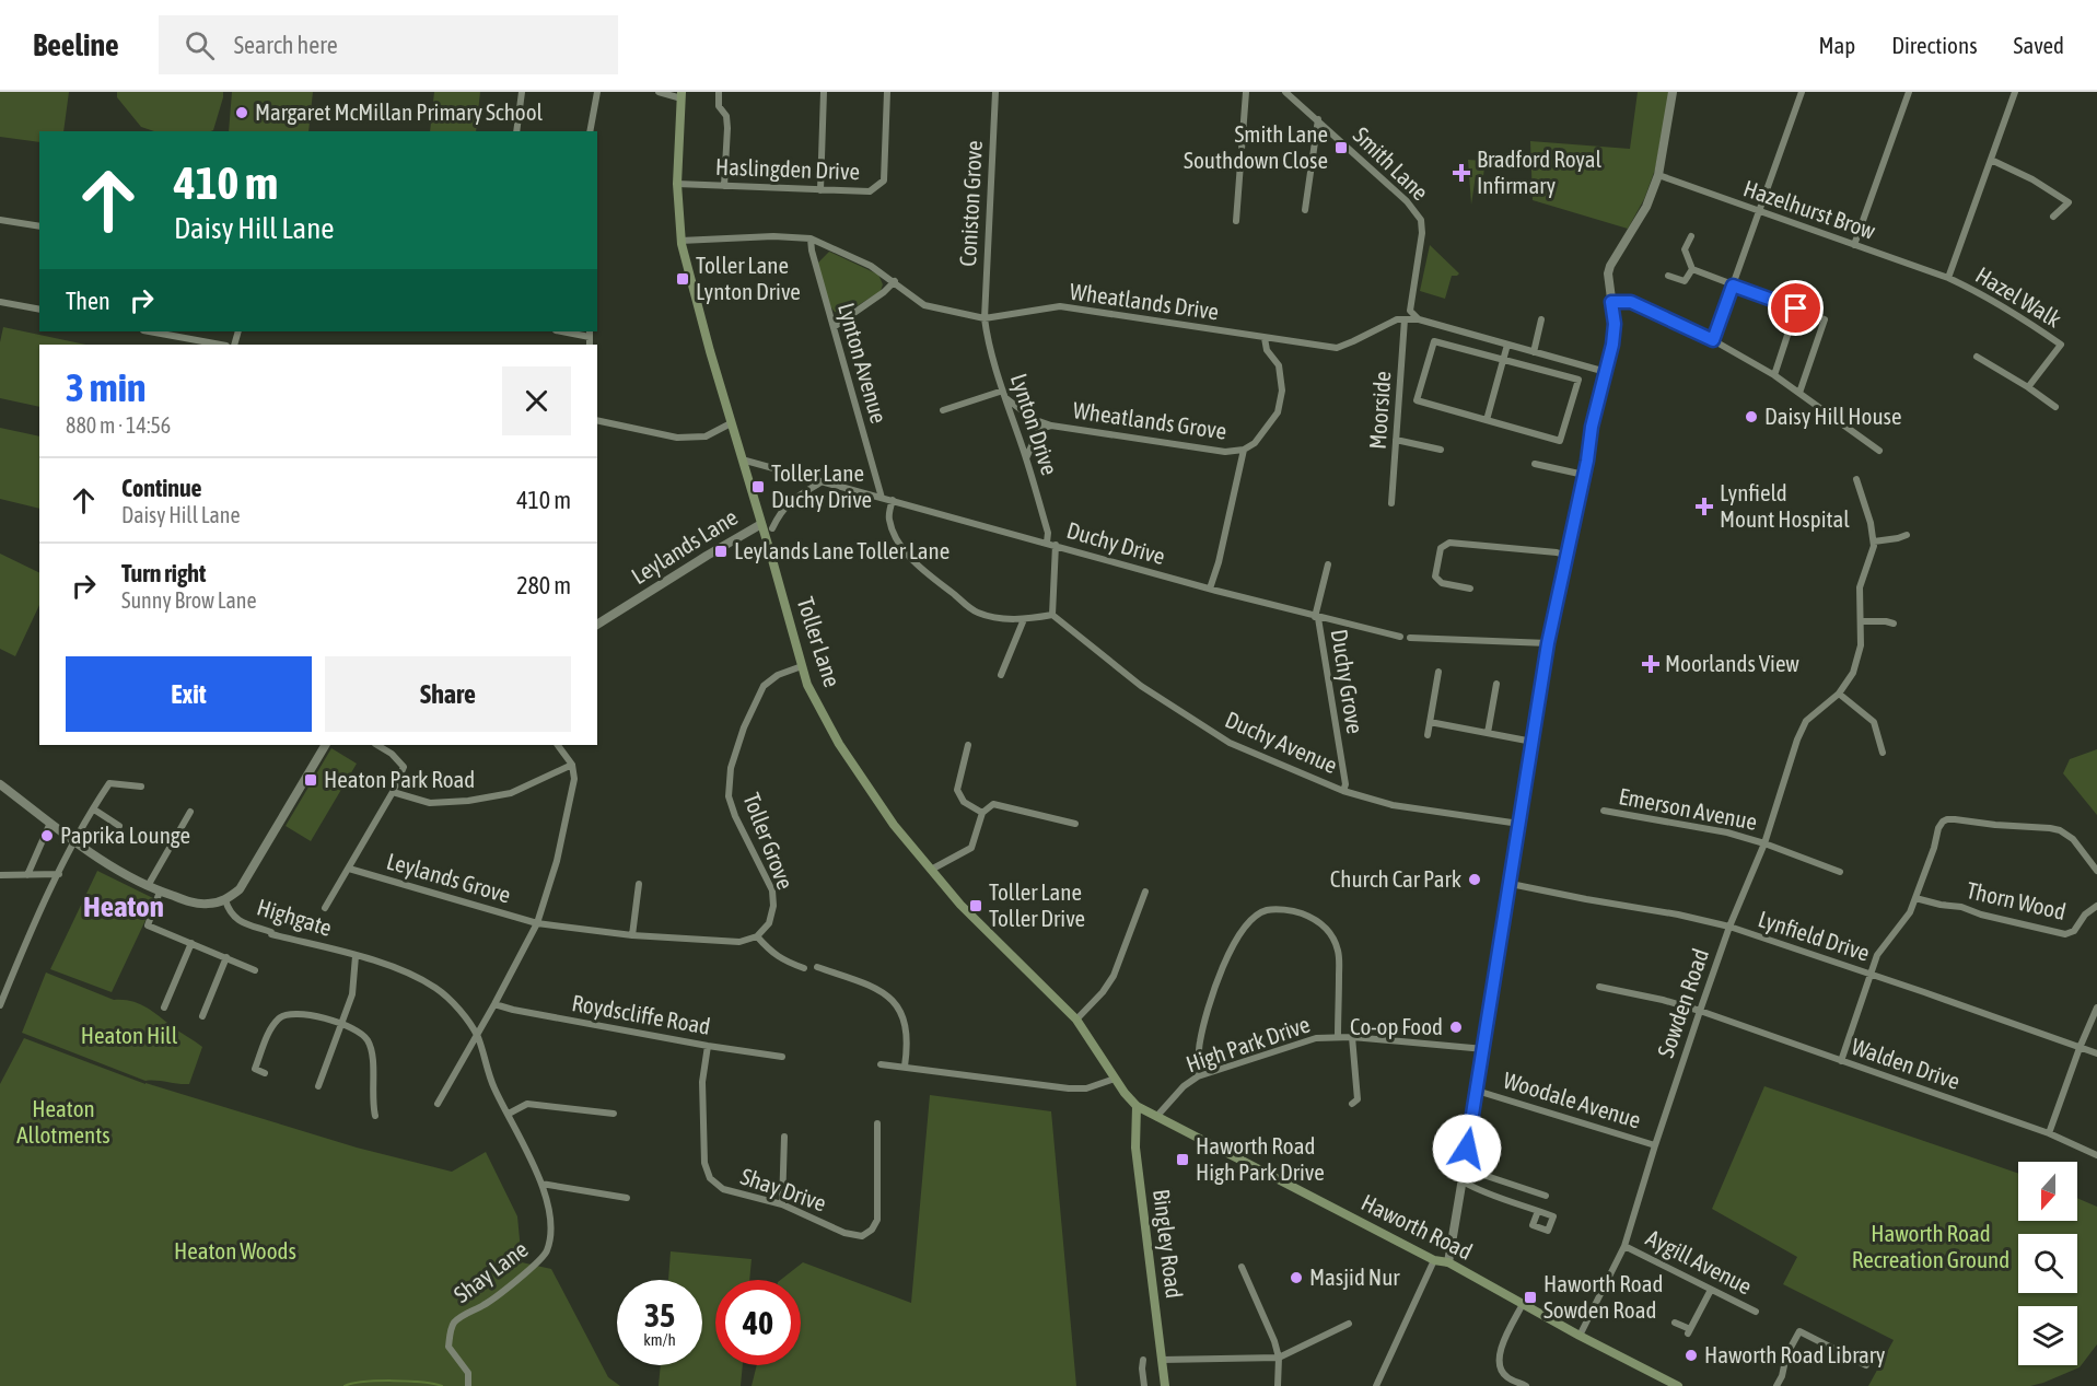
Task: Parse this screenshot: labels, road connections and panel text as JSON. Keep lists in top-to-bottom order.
{
  "streets": {
    "main road": ["Toller Lane", "Haworth Road", "Bingley Road"],
    "street": [
      "Smith Lane",
      "Haslingden Drive",
      "Coniston Grove",
      "Hazelhurst Brow",
      "Hazel Walk",
      "Wheatlands Drive",
      "Lynton Avenue",
      "Moorside",
      "Wheatlands Grove",
      "Lynton Drive",
      "Duchy Drive",
      "Leylands Lane",
      "Duchy Grove",
      "Duchy Avenue",
      "Emerson Avenue",
      "Toller Grove",
      "Leylands Grove",
      "Thorn Wood",
      "Highgate",
      "Lynfield Drive",
      "Sowden Road",
      "Roydscliffe Road",
      "High Park Drive",
      "Walden Drive",
      "Woodale Avenue",
      "Shay Drive",
      "Aygill Avenue",
      "Shay Lane"
    ]
  },
  "crossings": [
    ["Smith Lane", "Wheatlands Drive"],
    ["Haslingden Drive", "Toller Lane"],
    ["Coniston Grove", "Wheatlands Drive"],
    ["Coniston Grove", "Lynton Drive"],
    ["Hazelhurst Brow", "Hazel Walk"],
    ["Wheatlands Drive", "Lynton Avenue"],
    ["Wheatlands Drive", "Moorside"],
    ["Wheatlands Drive", "Lynton Drive"],
    ["Wheatlands Drive", "Toller Lane"],
    ["Lynton Avenue", "Duchy Drive"],
    ["Wheatlands Grove", "Lynton Drive"],
    ["Lynton Drive", "Duchy Drive"],
    ["Duchy Drive", "Toller Lane"],
    ["Duchy Drive", "Duchy Grove"],
    ["Leylands Lane", "Toller Lane"],
    ["Toller Lane", "Toller Grove"],
    ["Toller Lane", "Haworth Road"],
    ["Toller Lane", "Bingley Road"],
    ["Duchy Grove", "Duchy Avenue"],
    ["Emerson Avenue", "Sowden Road"],
    ["Highgate", "Shay Lane"],
    ["Lynfield Drive", "Sowden Road"],
    ["Sowden Road", "Walden Drive"],
    ["Sowden Road", "Woodale Avenue"],
    ["Sowden Road", "Haworth Road"],
    ["Sowden Road", "Aygill Avenue"],
    ["Roydscliffe Road", "Shay Drive"],
    ["High Park Drive", "Haworth Road"],
    ["Haworth Road", "Bingley Road"]
  ],
  "districts": ["Heaton"],
  "parks": [
    "Heaton Hill",
    "Heaton Allotments",
    "Haworth Road Recreation Ground",
    "Heaton Woods"
  ],
  "places": {
    "other": [
      "Margaret McMillan Primary School",
      "Daisy Hill House",
      "Paprika Lounge",
      "Church Car Park",
      "Co-op Food",
      "Masjid Nur",
      "Haworth Road Library"
    ],
    "transit": [
      "Smith Lane Southdown Close",
      "Toller Lane Lynton Drive",
      "Toller Lane Duchy Drive",
      "Leylands Lane Toller Lane",
      "Heaton Park Road",
      "Toller Lane Toller Drive",
      "Haworth Road High Park Drive",
      "Haworth Road Sowden Road"
    ],
    "health": ["Bradford Royal Infirmary", "Lynfield Mount Hospital", "Moorlands View"]
  },
  "north": "bottom",
  "page": {
    "header": "Beeline",
    "search": "Search here",
    "nav": ["Map", "Directions", "Saved"],
    "turn": ["410 m", "Daisy Hill Lane"],
    "then": "Then",
    "heading": ["3 min", "880 m · 14:56"],
    "list": [
      {
        "name": "Continue",
        "note": "Daisy Hill Lane",
        "value": "410 m"
      },
      {
        "name": "Turn right",
        "note": "Sunny Brow Lane",
        "value": "280 m"
      }
    ],
    "buttons": ["Exit", "Share"],
    "speed": "35 km/h",
    "limit": "40"
  }
}
